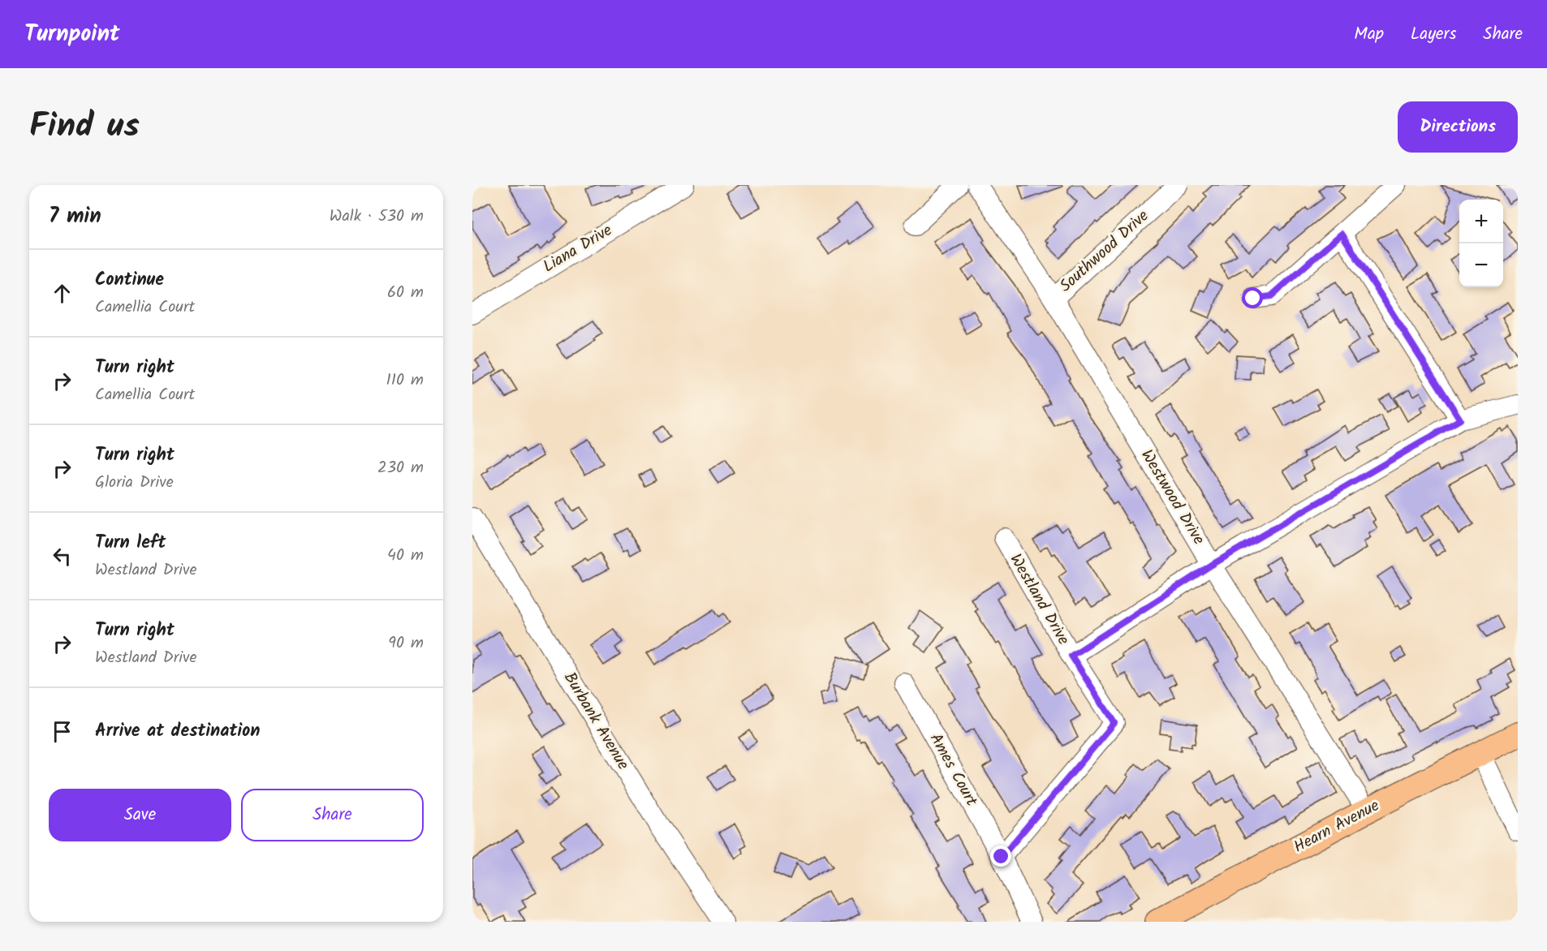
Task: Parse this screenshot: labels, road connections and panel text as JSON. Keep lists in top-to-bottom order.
{
  "streets": {
    "main road": ["Hearn Avenue"],
    "street": [
      "Liana Drive",
      "Southwood Drive",
      "Westwood Drive",
      "Westland Drive",
      "Burbank Avenue",
      "Ames Court"
    ]
  },
  "crossings": [
    ["Southwood Drive", "Westwood Drive"],
    ["Westwood Drive", "Hearn Avenue"],
    ["Westland Drive", "Ames Court"]
  ],
  "page": {
    "header": "Turnpoint",
    "nav": ["Map", "Layers", "Share"],
    "title": "Find us",
    "buttons": [
      "Directions",
      ["Save", "Share"]
    ],
    "heading": ["7 min", "Walk · 530 m"],
    "map_buttons": ["+", "−"],
    "list": [
      ["Continue", "Camellia Court", "60 m"],
      ["Turn right", "Camellia Court", "110 m"],
      ["Turn right", "Gloria Drive", "230 m"],
      ["Turn left", "Westland Drive", "40 m"],
      ["Turn right", "Westland Drive", "90 m"],
      "Arrive at destination"
    ]
  }
}
